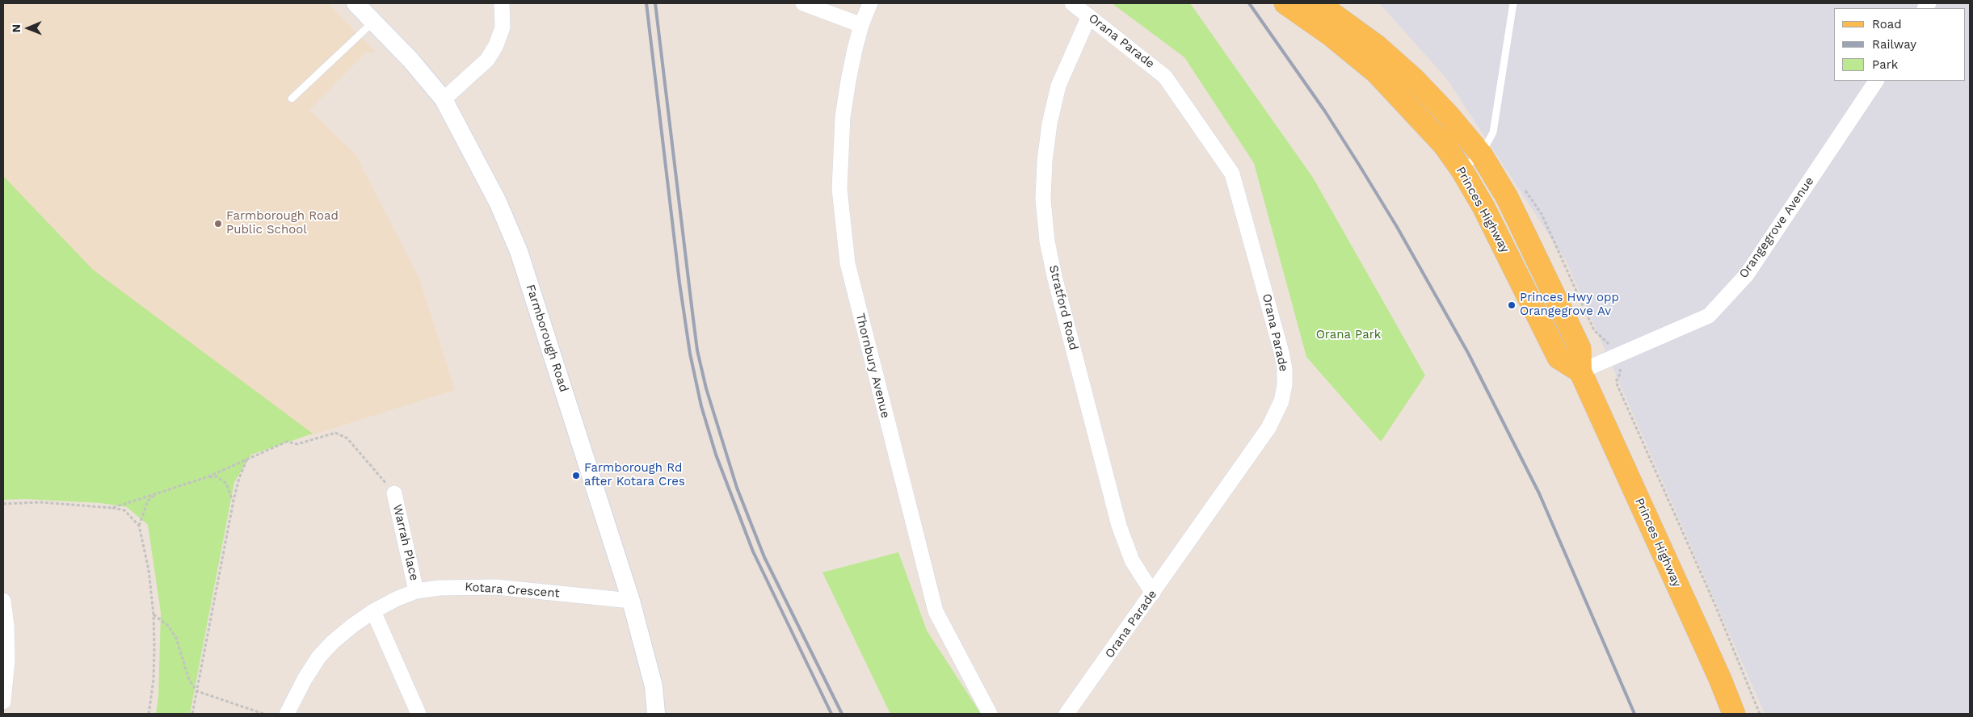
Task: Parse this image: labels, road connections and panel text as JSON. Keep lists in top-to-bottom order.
{
  "streets": {
    "main road": ["Princes Highway"],
    "street": [
      "Orana Parade",
      "Orangegrove Avenue",
      "Stratford Road",
      "Farmborough Road",
      "Thornbury Avenue",
      "Warrah Place",
      "Kotara Crescent"
    ]
  },
  "crossings": [
    ["Orana Parade", "Stratford Road"],
    ["Princes Highway", "Orangegrove Avenue"],
    ["Farmborough Road", "Kotara Crescent"],
    ["Warrah Place", "Kotara Crescent"]
  ],
  "parks": ["Orana Park"],
  "places": ["Farmborough Road Public School", "Princes Hwy opp Orangegrove Av", "Farmborough Rd after Kotara Cres"],
  "legend": ["Road", "Railway", "Park"],
  "north": "left"
}
